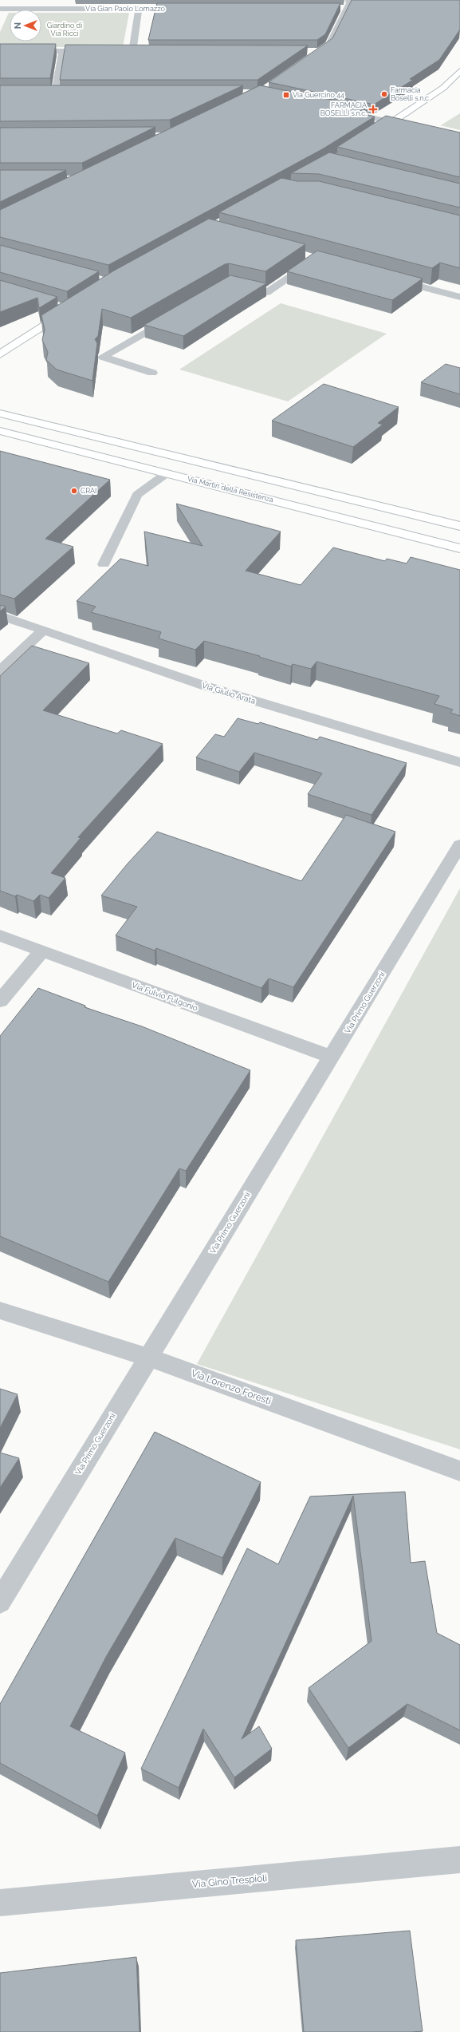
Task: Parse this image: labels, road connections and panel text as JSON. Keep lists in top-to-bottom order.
{
  "streets": {
    "street": [
      "Via Gian Paolo Lomazzo",
      "Via Martiri della Resistenza",
      "Via Giulio Arata",
      "Via Fulvio Fulgonio",
      "Via Primo Guerzoni",
      "Via Lorenzo Foresti",
      "Via Gino Trespioli"
    ]
  },
  "crossings": [
    ["Via Fulvio Fulgonio", "Via Primo Guerzoni"],
    ["Via Primo Guerzoni", "Via Lorenzo Foresti"]
  ],
  "parks": ["Giardino di Via Ricci"],
  "places": {
    "other": ["Farmacia Boselli s.n.c", "CRAI"],
    "transit": ["Via Guercino 44"],
    "health": ["FARMACIA BOSELLI s.n.c."]
  },
  "north": "left"
}
